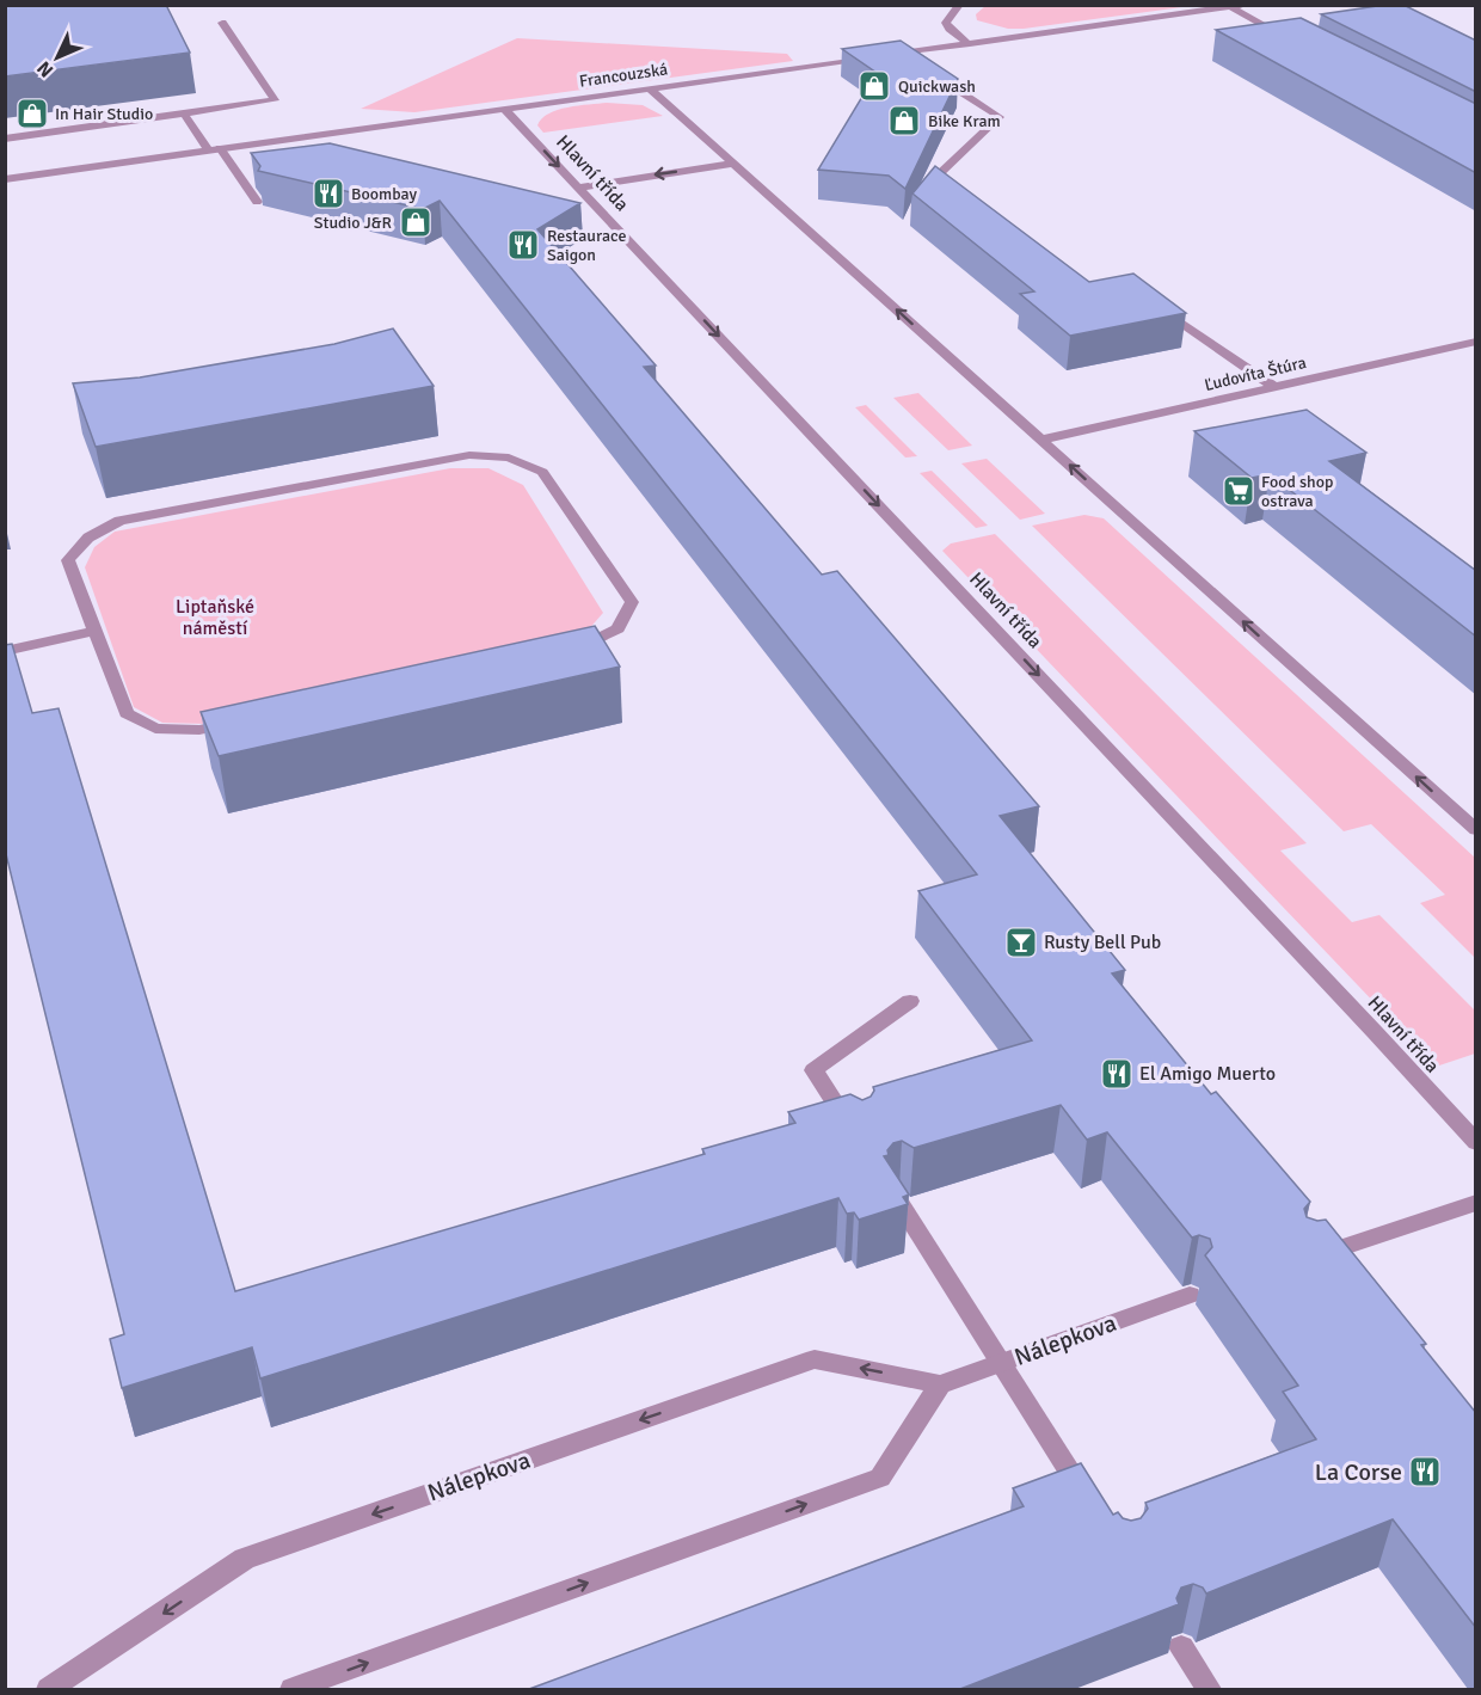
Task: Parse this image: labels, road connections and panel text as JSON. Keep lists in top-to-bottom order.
{
  "streets": {
    "street": [
      "Francouzská",
      "Hlavní třída",
      "Ľudovíta Štúra",
      "Nálepkova"
    ]
  },
  "crossings": [
    ["Francouzská", "Hlavní třída"]
  ],
  "parks": ["Liptaňské náměstí"],
  "places": {
    "shop": [
      "Quickwash",
      "In Hair Studio",
      "Bike Kram",
      "Studio J&R"
    ],
    "restaurant": [
      "Boombay",
      "Restaurace Saigon",
      "El Amigo Muerto",
      "La Corse"
    ],
    "supermarket": ["Food shop ostrava"],
    "bar": ["Rusty Bell Pub"]
  },
  "north": "bottom left"
}
